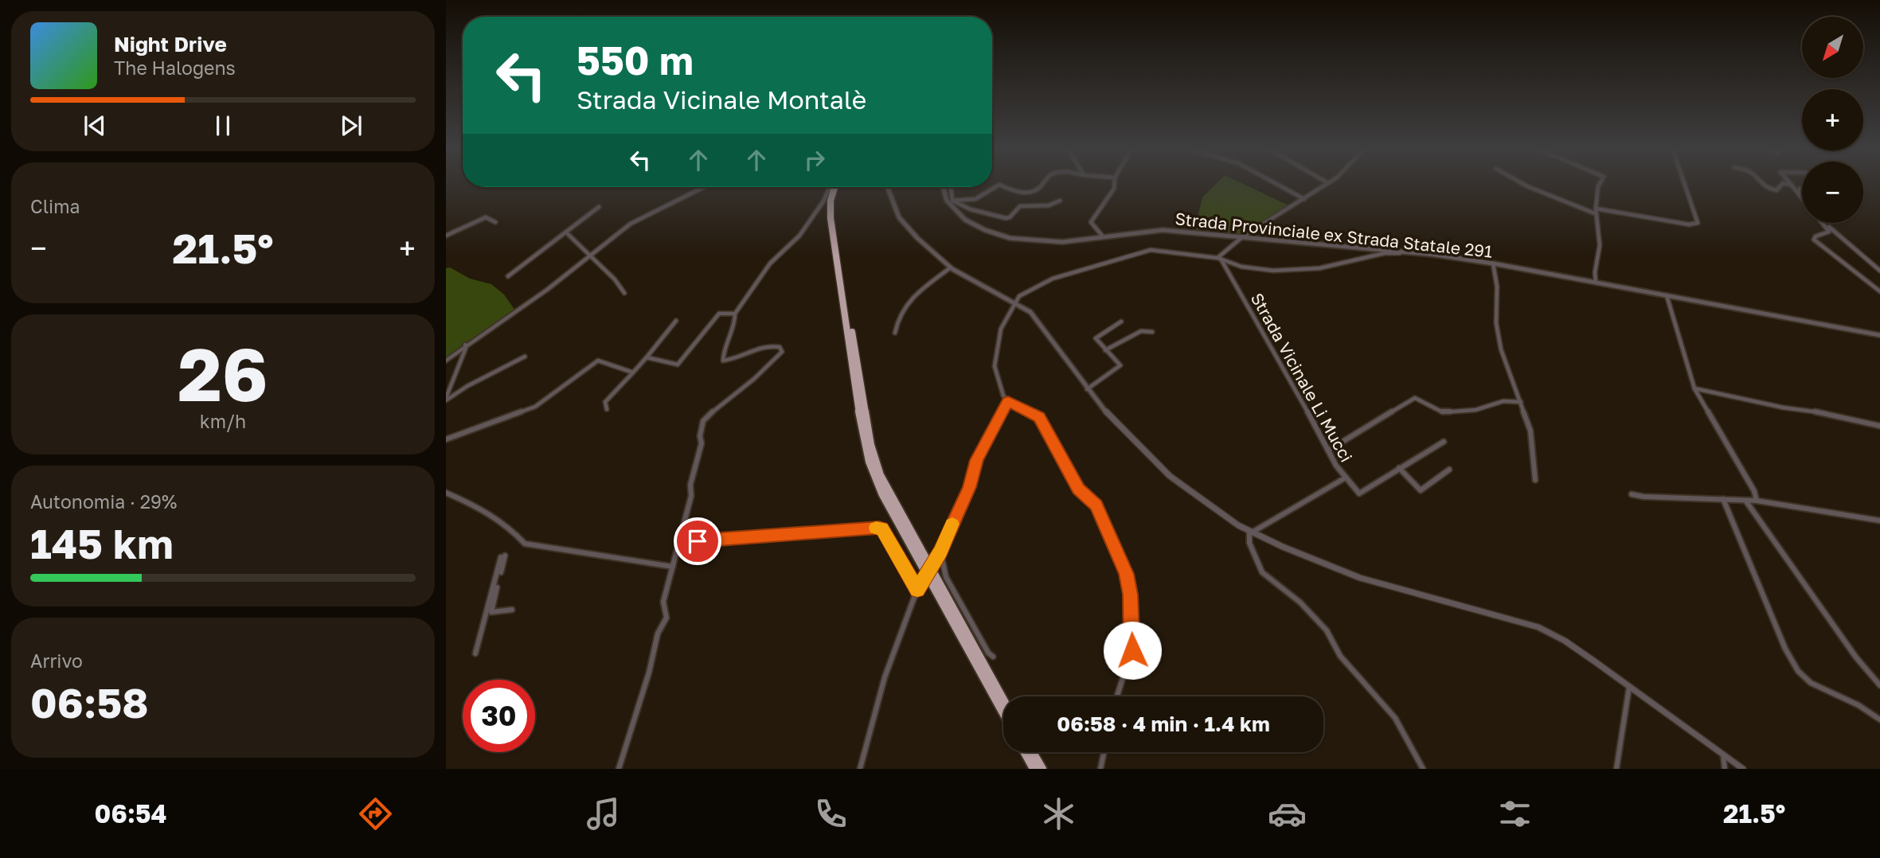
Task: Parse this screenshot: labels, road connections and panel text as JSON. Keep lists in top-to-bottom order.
{
  "streets": {
    "street": ["Strada Provinciale ex Strada Statale 291", "Strada Vicinale Li Mucci"]
  },
  "north": "bottom left",
  "page": {
    "map_buttons": ["+", "−"],
    "turn": ["550 m", "Strada Vicinale Montalè"],
    "song": ["Night Drive", "The Halogens"],
    "tile": [
      "Clima",
      ["26", "km/h"],
      ["Autonomia · 29%", "145 km"],
      ["Arrivo", "06:58"]
    ],
    "heat": ["−", "21.5°", "+"],
    "limit": "30",
    "trip": "06:58 · 4 min · 1.4 km",
    "tabs": ["06:54", "21.5°"]
  }
}
